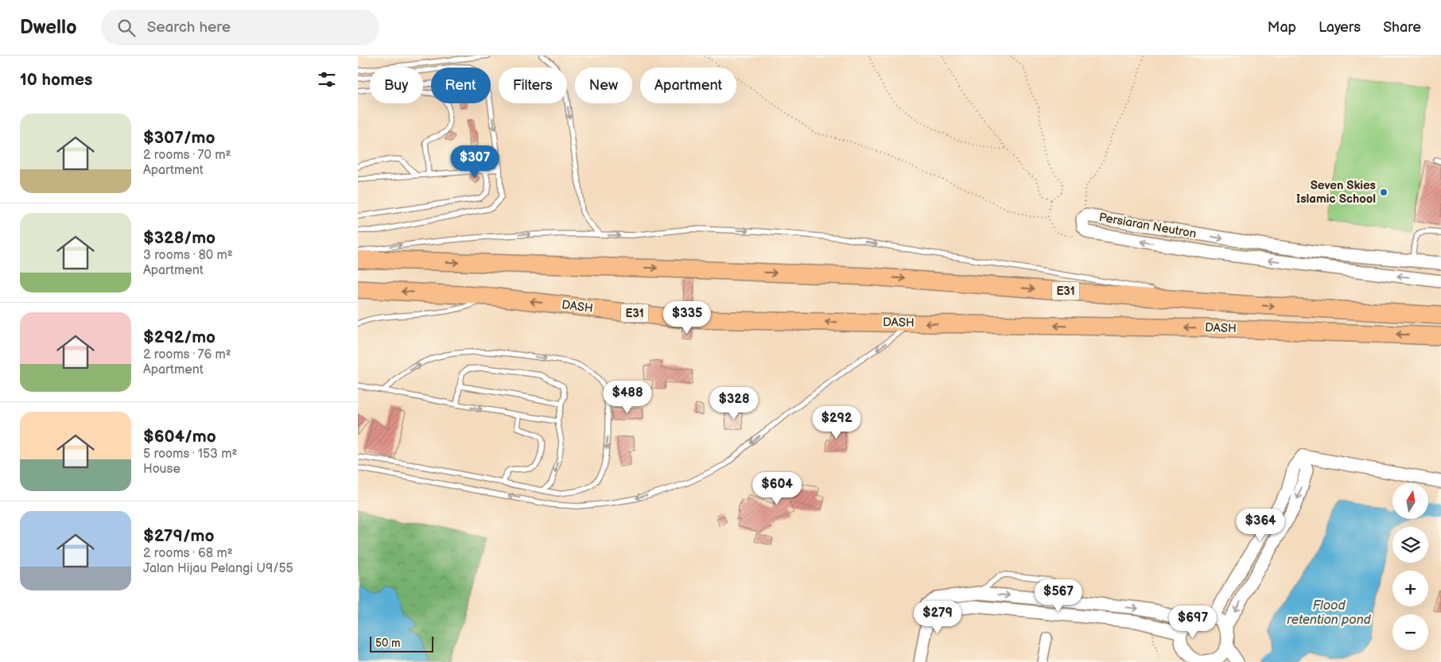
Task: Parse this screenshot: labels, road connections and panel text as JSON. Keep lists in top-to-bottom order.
{
  "streets": {
    "highway": ["E31", "DASH"],
    "street": ["Persiaran Neutron"]
  },
  "water": ["Flood retention pond"],
  "places": ["Seven Skies Islamic School"],
  "scale_bar": "50 m",
  "north": "top",
  "page": {
    "header": "Dwello",
    "search": "Search here",
    "nav": ["Map", "Layers", "Share"],
    "heading": "10 homes",
    "chip": [
      "Buy",
      "Rent",
      "Filters",
      "New",
      "Apartment"
    ],
    "list": [
      {
        "name": "$307/mo",
        "note": "2 rooms · 70 m² · Apartment"
      },
      {
        "name": "$328/mo",
        "note": "3 rooms · 80 m² · Apartment"
      },
      {
        "name": "$292/mo",
        "note": "2 rooms · 76 m² · Apartment"
      },
      {
        "name": "$604/mo",
        "note": "5 rooms · 153 m² · House"
      },
      {
        "name": "$279/mo",
        "note": "2 rooms · 68 m² · Jalan Hijau Pelangi U9/55"
      }
    ],
    "price": [
      "$307",
      "$335",
      "$488",
      "$328",
      "$292",
      "$604",
      "$364",
      "$567",
      "$279",
      "$697"
    ],
    "map_buttons": ["+", "−"],
    "scale": "50 m"
  }
}
